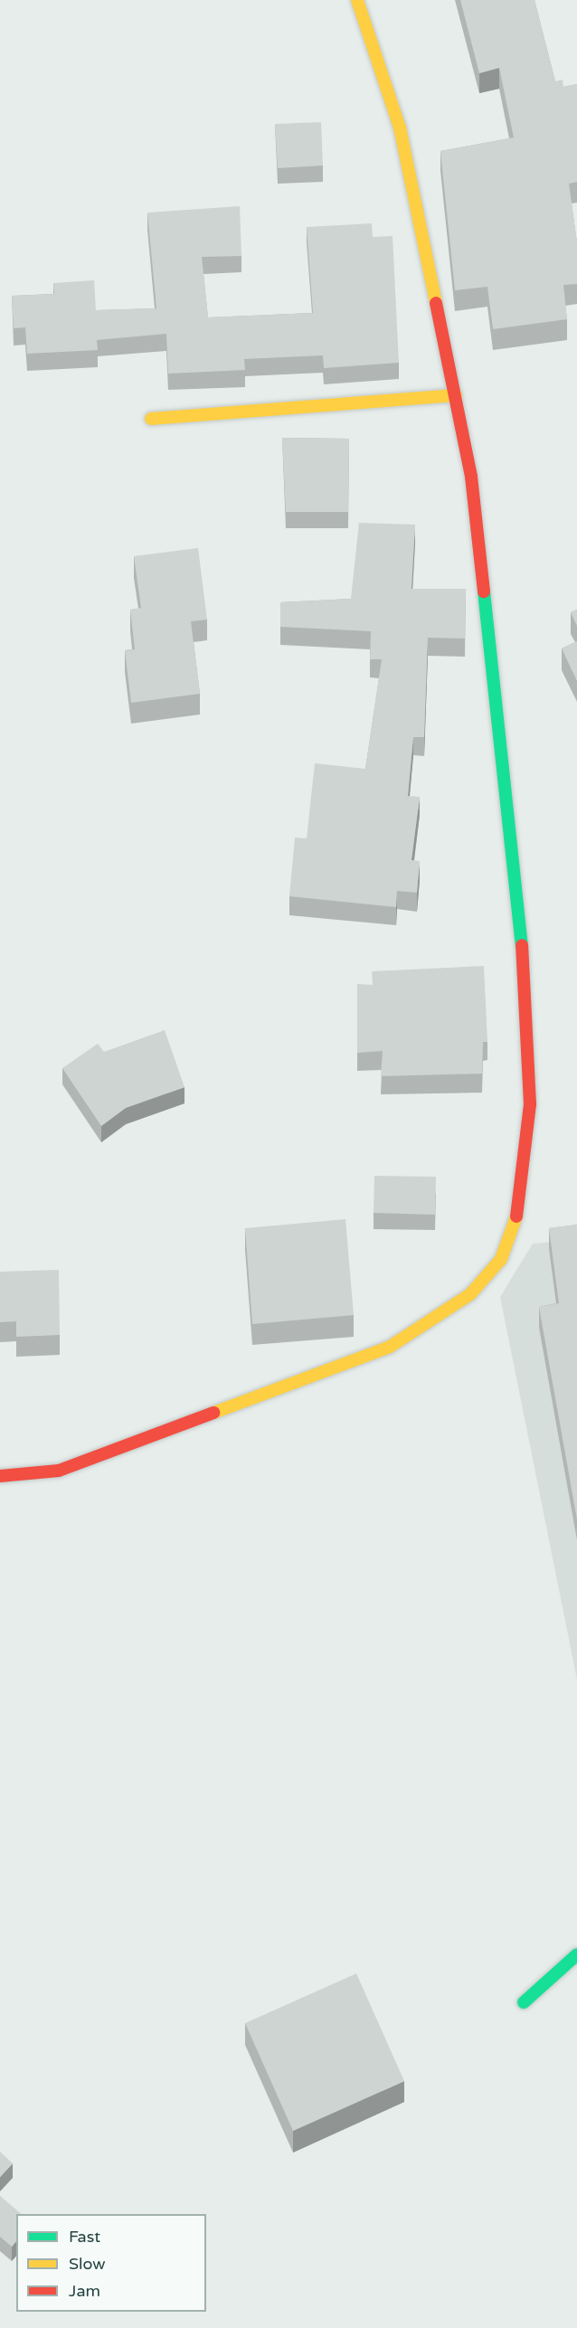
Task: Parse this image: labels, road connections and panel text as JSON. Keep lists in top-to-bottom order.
{
  "legend": ["Fast", "Slow", "Jam"]
}
